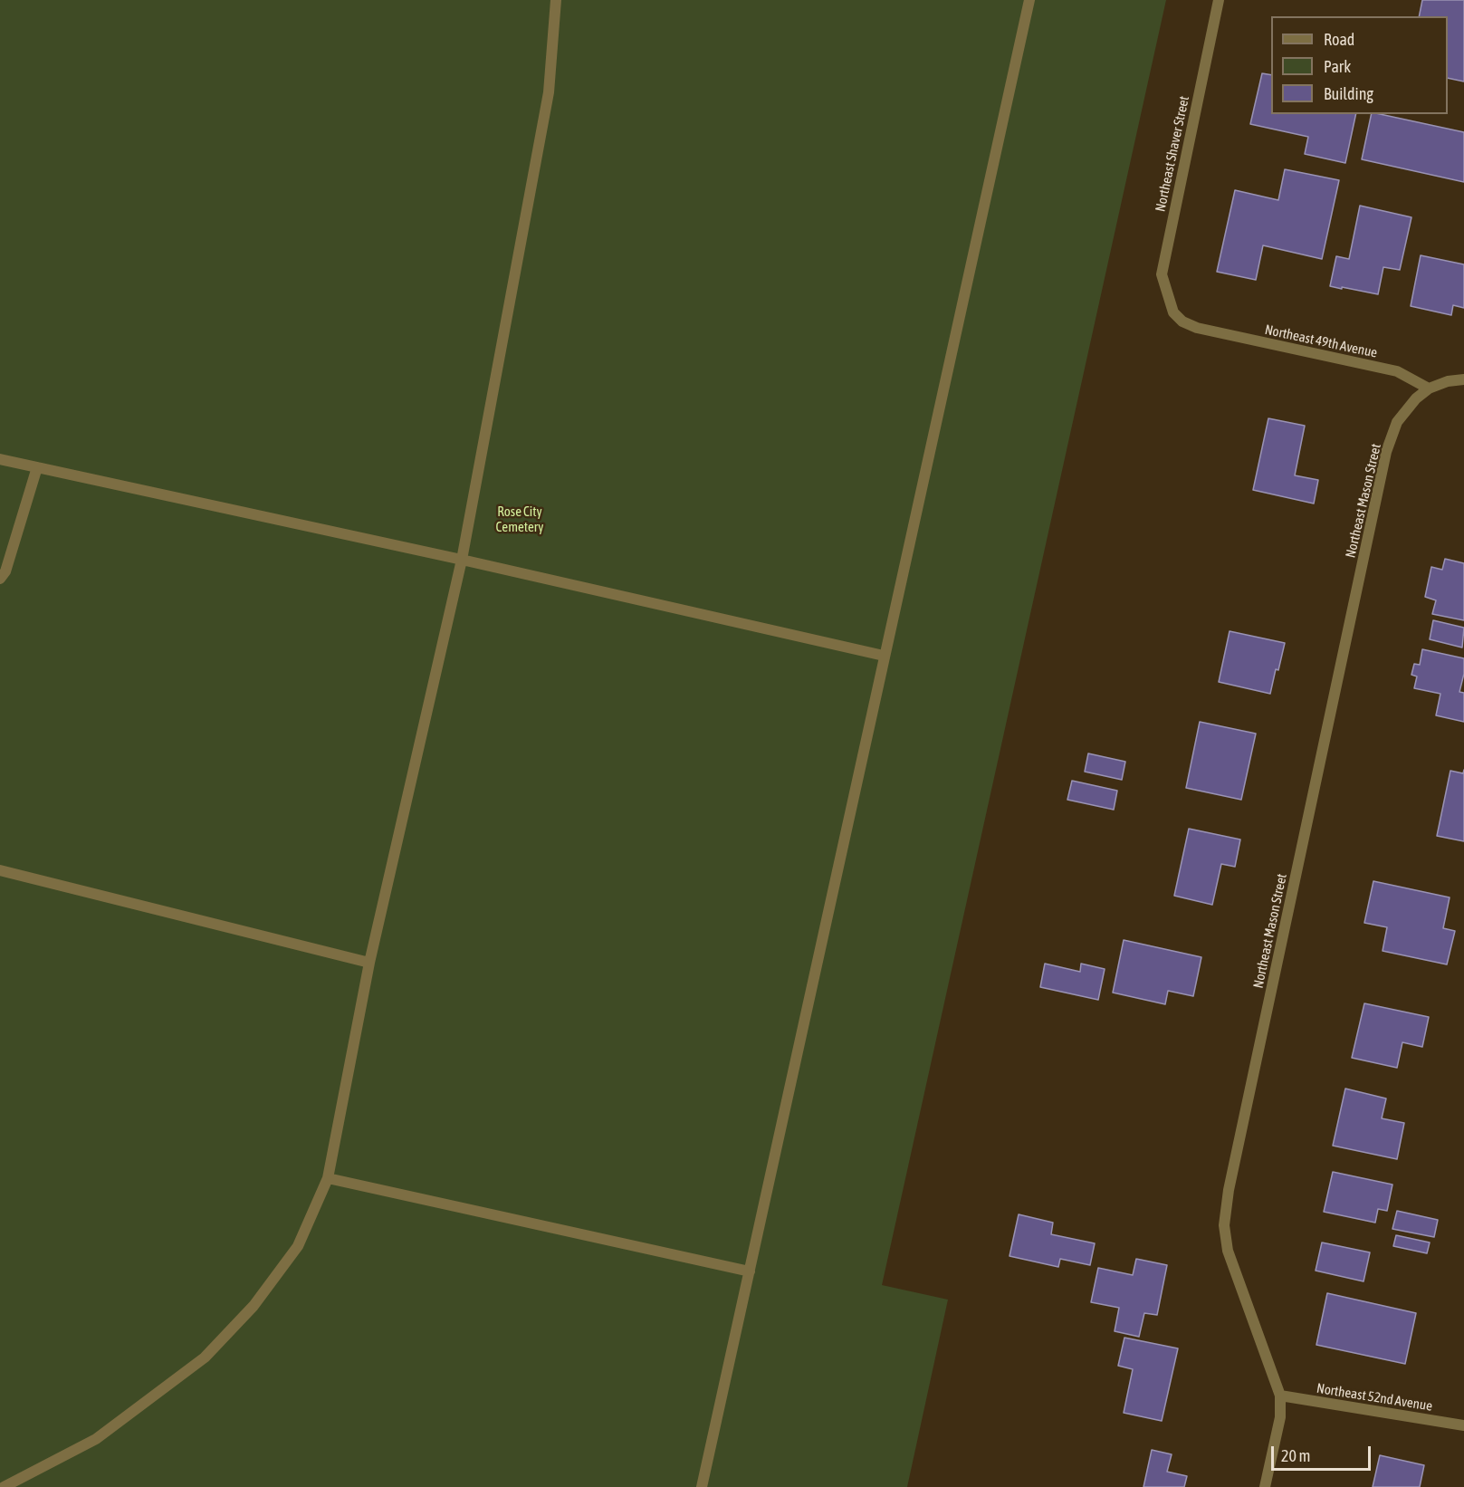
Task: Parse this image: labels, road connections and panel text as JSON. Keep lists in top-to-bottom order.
{
  "streets": {
    "street": [
      "Northeast Shaver Street",
      "Northeast 49th Avenue",
      "Northeast Mason Street",
      "Northeast 52nd Avenue"
    ]
  },
  "crossings": [
    ["Northeast Shaver Street", "Northeast 49th Avenue"],
    ["Northeast 49th Avenue", "Northeast Mason Street"],
    ["Northeast Mason Street", "Northeast 52nd Avenue"]
  ],
  "parks": ["Rose City Cemetery"],
  "legend": ["Road", "Park", "Building"],
  "scale_bar": "20 m"
}
